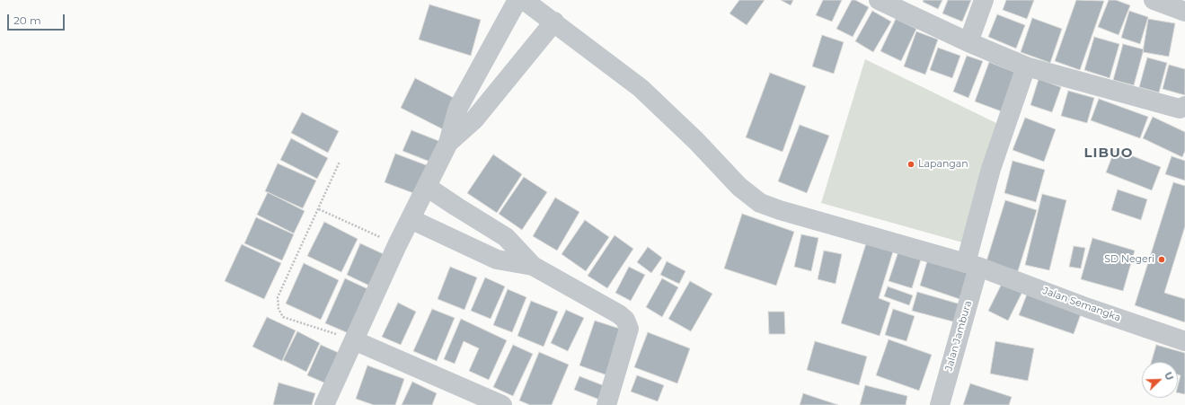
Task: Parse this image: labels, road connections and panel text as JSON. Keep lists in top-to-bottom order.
{
  "streets": {
    "street": ["Jalan Semangka", "Jalan Jambura"]
  },
  "crossings": [
    ["Jalan Semangka", "Jalan Jambura"]
  ],
  "districts": ["LIBUO"],
  "places": ["Lapangan", "SD Negeri"],
  "scale_bar": "20 m",
  "north": "top right"
}
